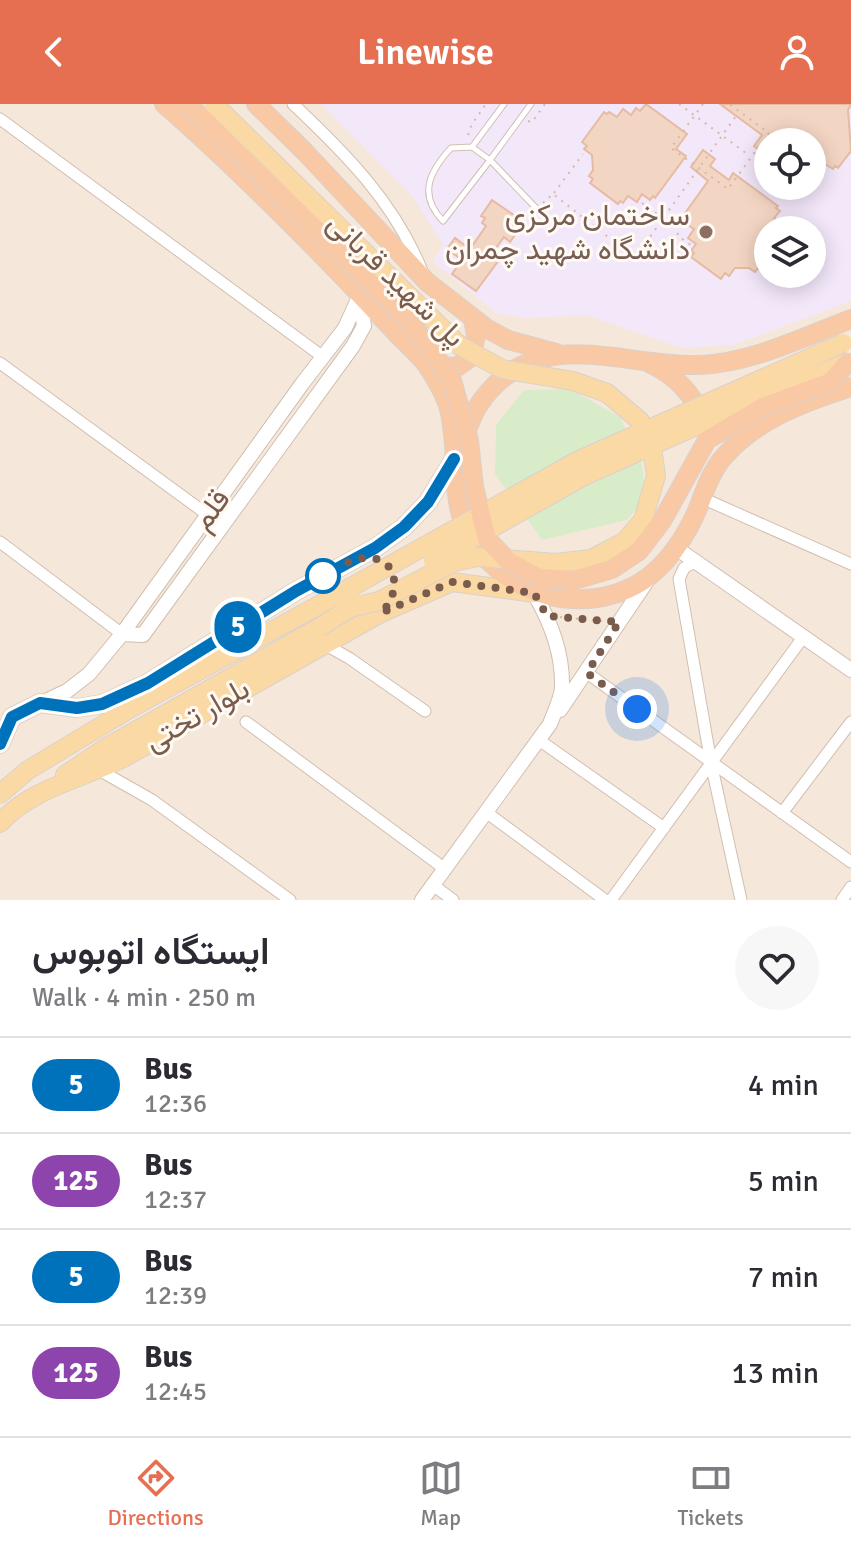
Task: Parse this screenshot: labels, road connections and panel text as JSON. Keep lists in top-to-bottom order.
{
  "streets": {
    "highway": ["پل شهید قربانی"],
    "main road": ["بلوار تختی"],
    "street": ["قلم"]
  },
  "crossings": [
    ["پل شهید قربانی", "بلوار تختی"],
    ["قلم", "بلوار تختی"]
  ],
  "places": ["ساختمان مرکزی دانشگاه شهید چمران"],
  "lines": ["bus line 5"],
  "page": {
    "header": "Linewise",
    "on_map": "5",
    "heading": ["ايستگاه اتوبوس", "Walk · 4 min · 250 m"],
    "list": [
      {
        "mark": "5",
        "name": "Bus",
        "note": "12:36",
        "value": "4 min"
      },
      {
        "mark": "125",
        "name": "Bus",
        "note": "12:37",
        "value": "5 min"
      },
      {
        "mark": "5",
        "name": "Bus",
        "note": "12:39",
        "value": "7 min"
      },
      {
        "mark": "125",
        "name": "Bus",
        "note": "12:45",
        "value": "13 min"
      }
    ],
    "tabs": ["Directions", "Map", "Tickets"]
  }
}
